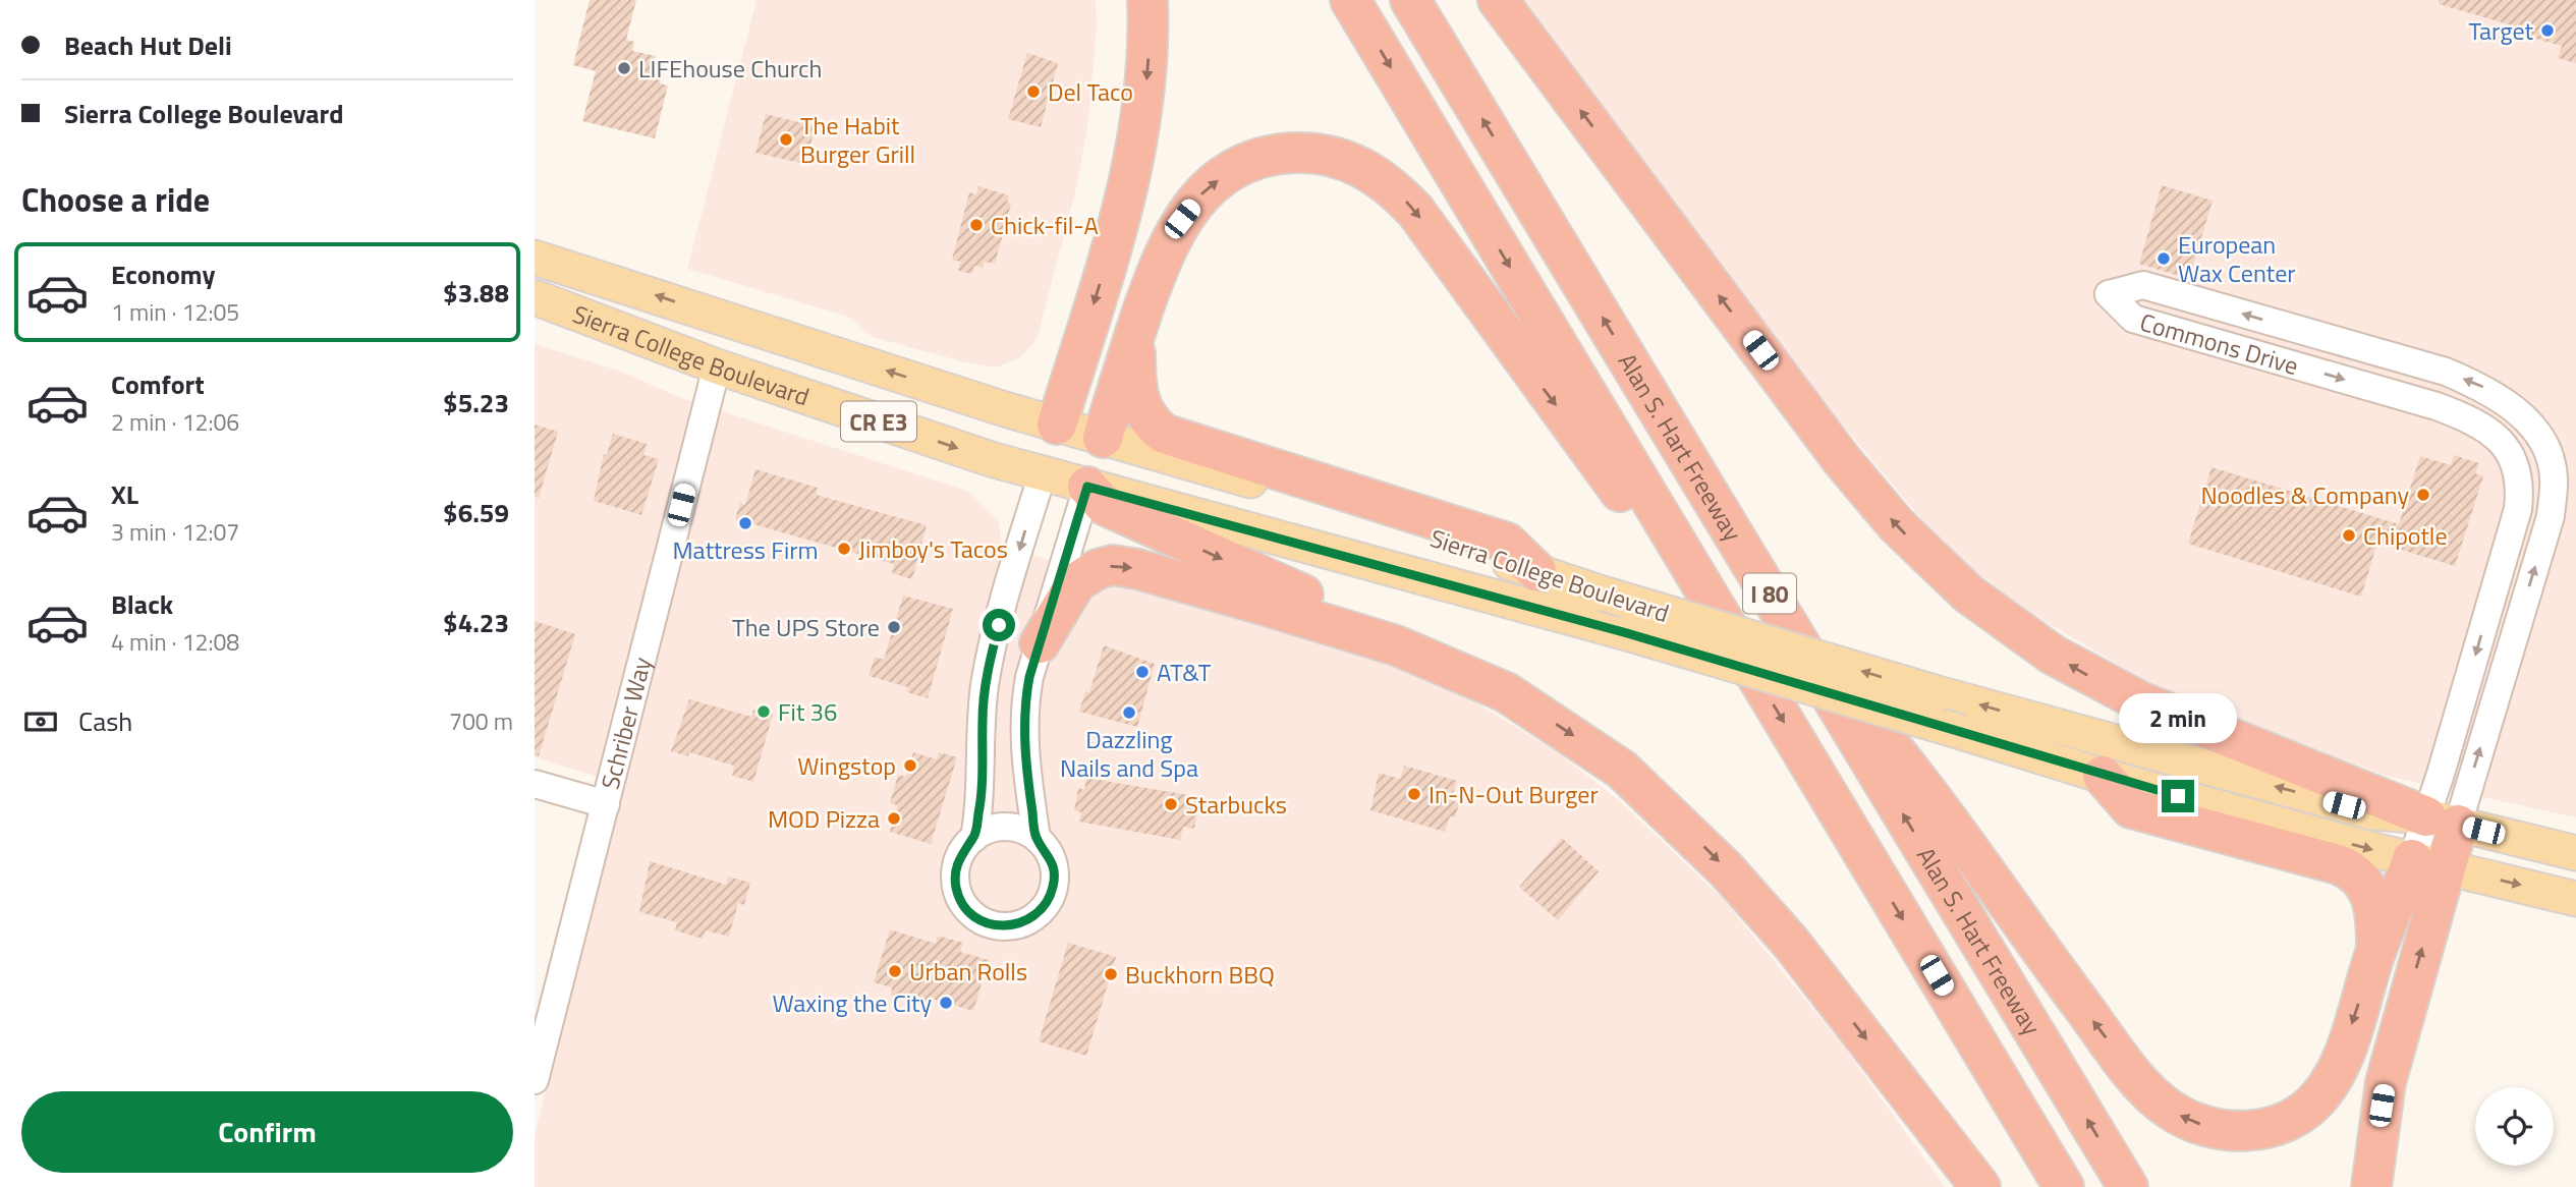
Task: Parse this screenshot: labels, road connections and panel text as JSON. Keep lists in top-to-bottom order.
{
  "streets": {
    "highway": ["Alan S. Hart Freeway", "I 80"],
    "main road": ["Sierra College Boulevard", "CR E3"],
    "street": ["Commons Drive", "Schriber Way"]
  },
  "crossings": [
    ["Commons Drive", "Sierra College Boulevard"],
    ["Sierra College Boulevard", "Schriber Way"]
  ],
  "places": [
    "Target",
    "LIFEhouse Church",
    "Del Taco",
    "The Habit Burger Grill",
    "Chick-fil-A",
    "European Wax Center",
    "Noodles & Company",
    "Mattress Firm",
    "Chipotle",
    "Jimboy's Tacos",
    "The UPS Store",
    "AT&T",
    "Fit 36",
    "Dazzling Nails and Spa",
    "Wingstop",
    "In-N-Out Burger",
    "Starbucks",
    "MOD Pizza",
    "Urban Rolls",
    "Buckhorn BBQ",
    "Waxing the City"
  ],
  "page": {
    "banner": ["Beach Hut Deli", "Sierra College Boulevard"],
    "heading": "Choose a ride",
    "list": [
      {
        "name": "Economy",
        "note": "1 min · 12:05",
        "value": "$3.88"
      },
      {
        "name": "Comfort",
        "note": "2 min · 12:06",
        "value": "$5.23"
      },
      {
        "name": "XL",
        "note": "3 min · 12:07",
        "value": "$6.59"
      },
      {
        "name": "Black",
        "note": "4 min · 12:08",
        "value": "$4.23"
      }
    ],
    "pay": ["Cash", "700 m"],
    "bubble": "2 min",
    "buttons": "Confirm"
  }
}
